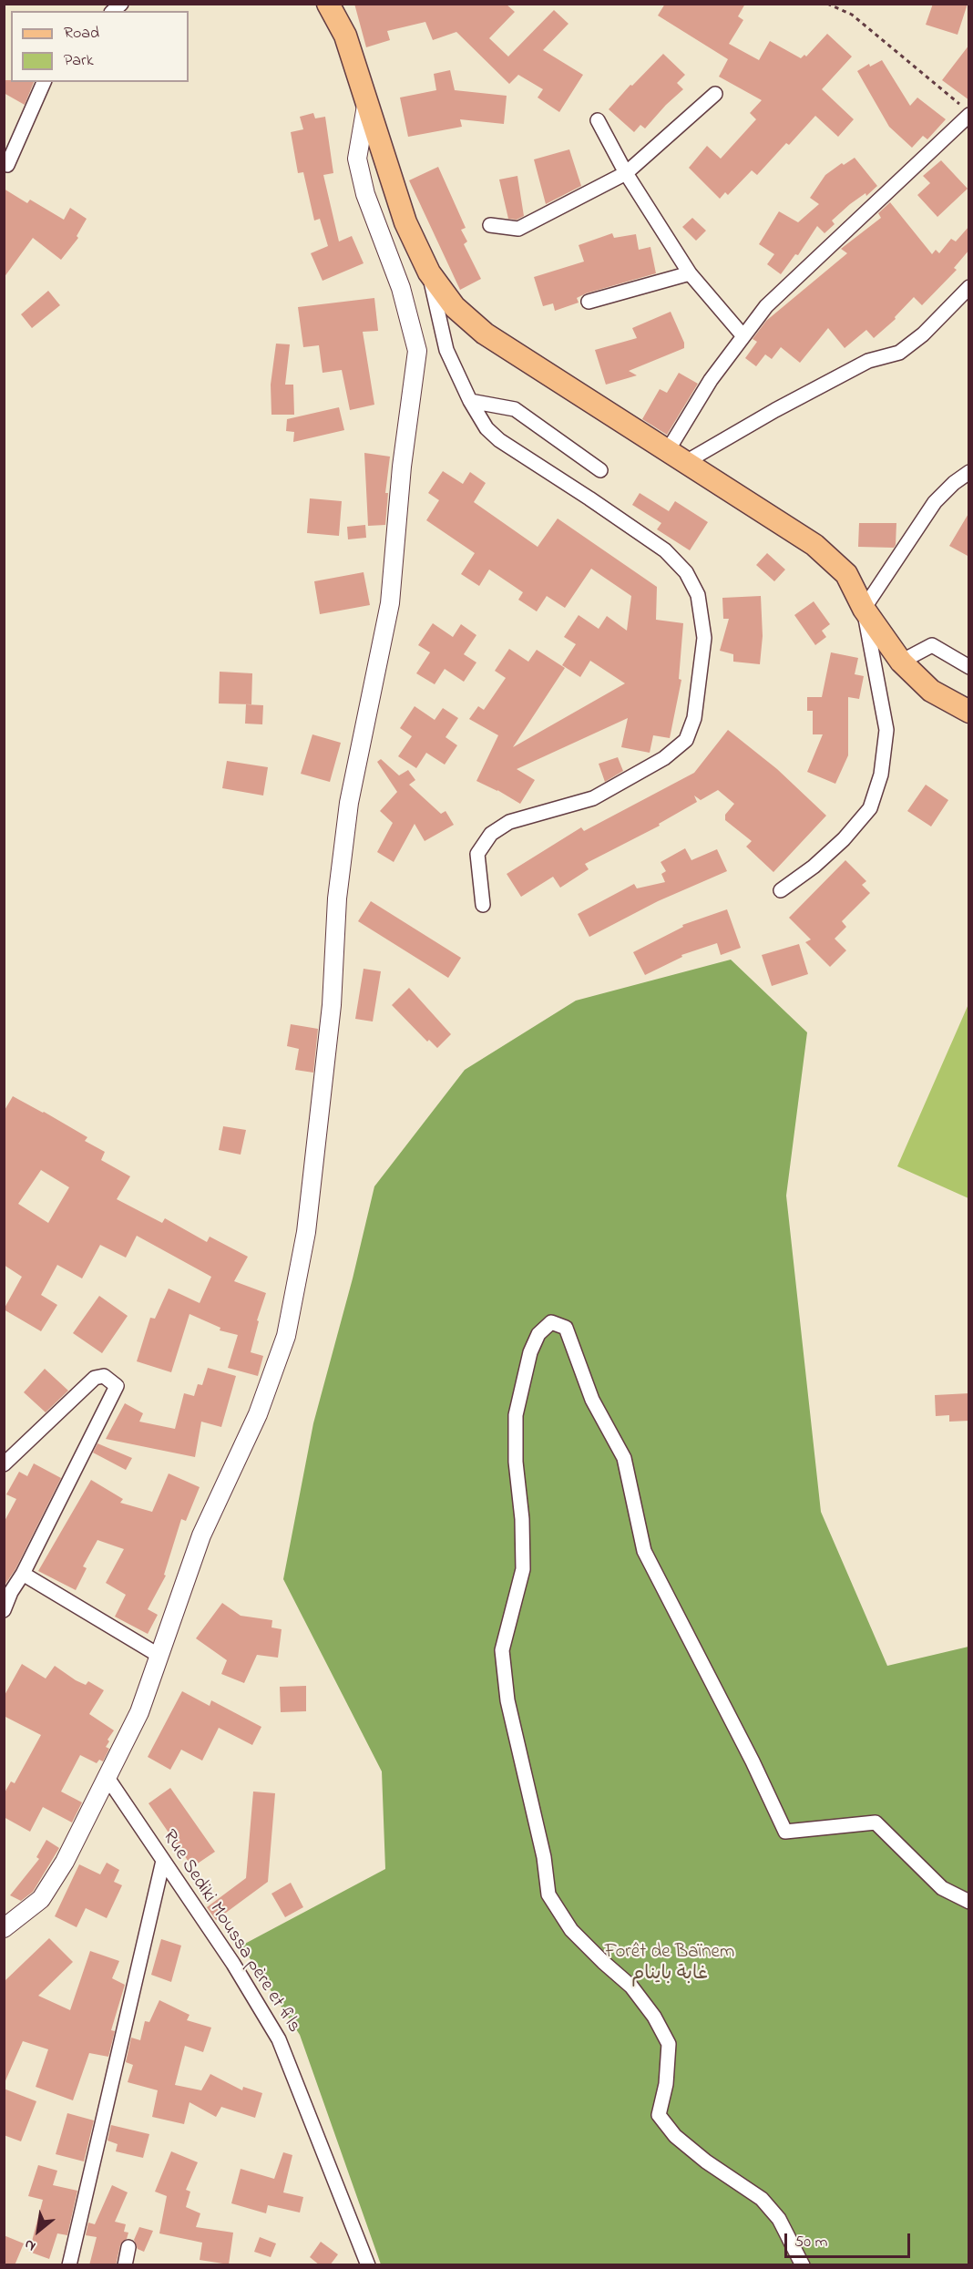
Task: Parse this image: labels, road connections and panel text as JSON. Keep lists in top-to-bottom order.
{
  "streets": {
    "street": ["Rue Sediki Moussa père et fils"]
  },
  "parks": ["Forêt de Baïnem غابة باينام"],
  "legend": ["Road", "Park"],
  "scale_bar": "50 m",
  "north": "bottom left"
}
